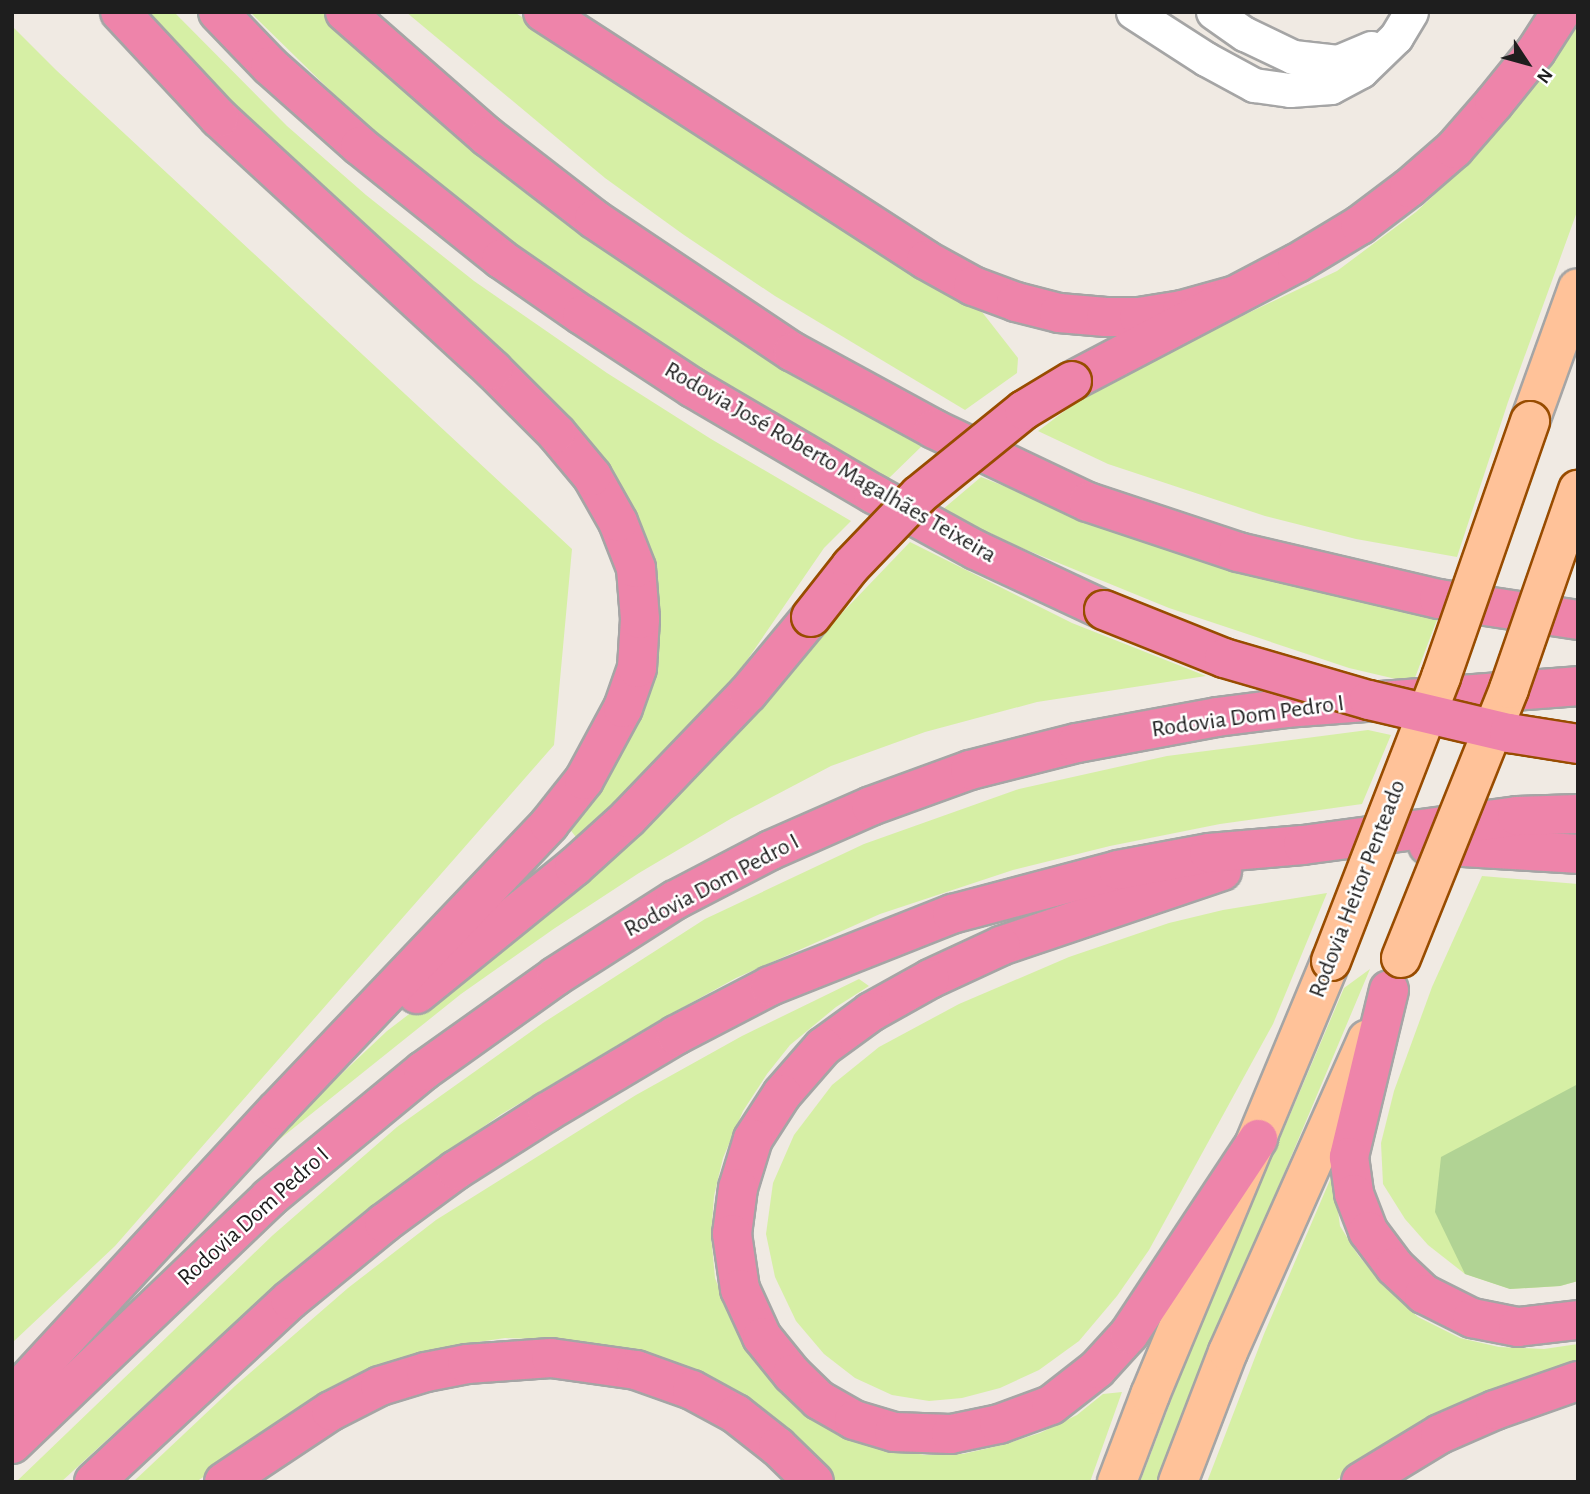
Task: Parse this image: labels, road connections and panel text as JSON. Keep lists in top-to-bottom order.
{
  "streets": {
    "highway": ["Rodovia José Roberto Magalhães Teixeira", "Rodovia Dom Pedro I"],
    "main road": ["Rodovia Heitor Penteado"]
  },
  "north": "bottom right"
}
